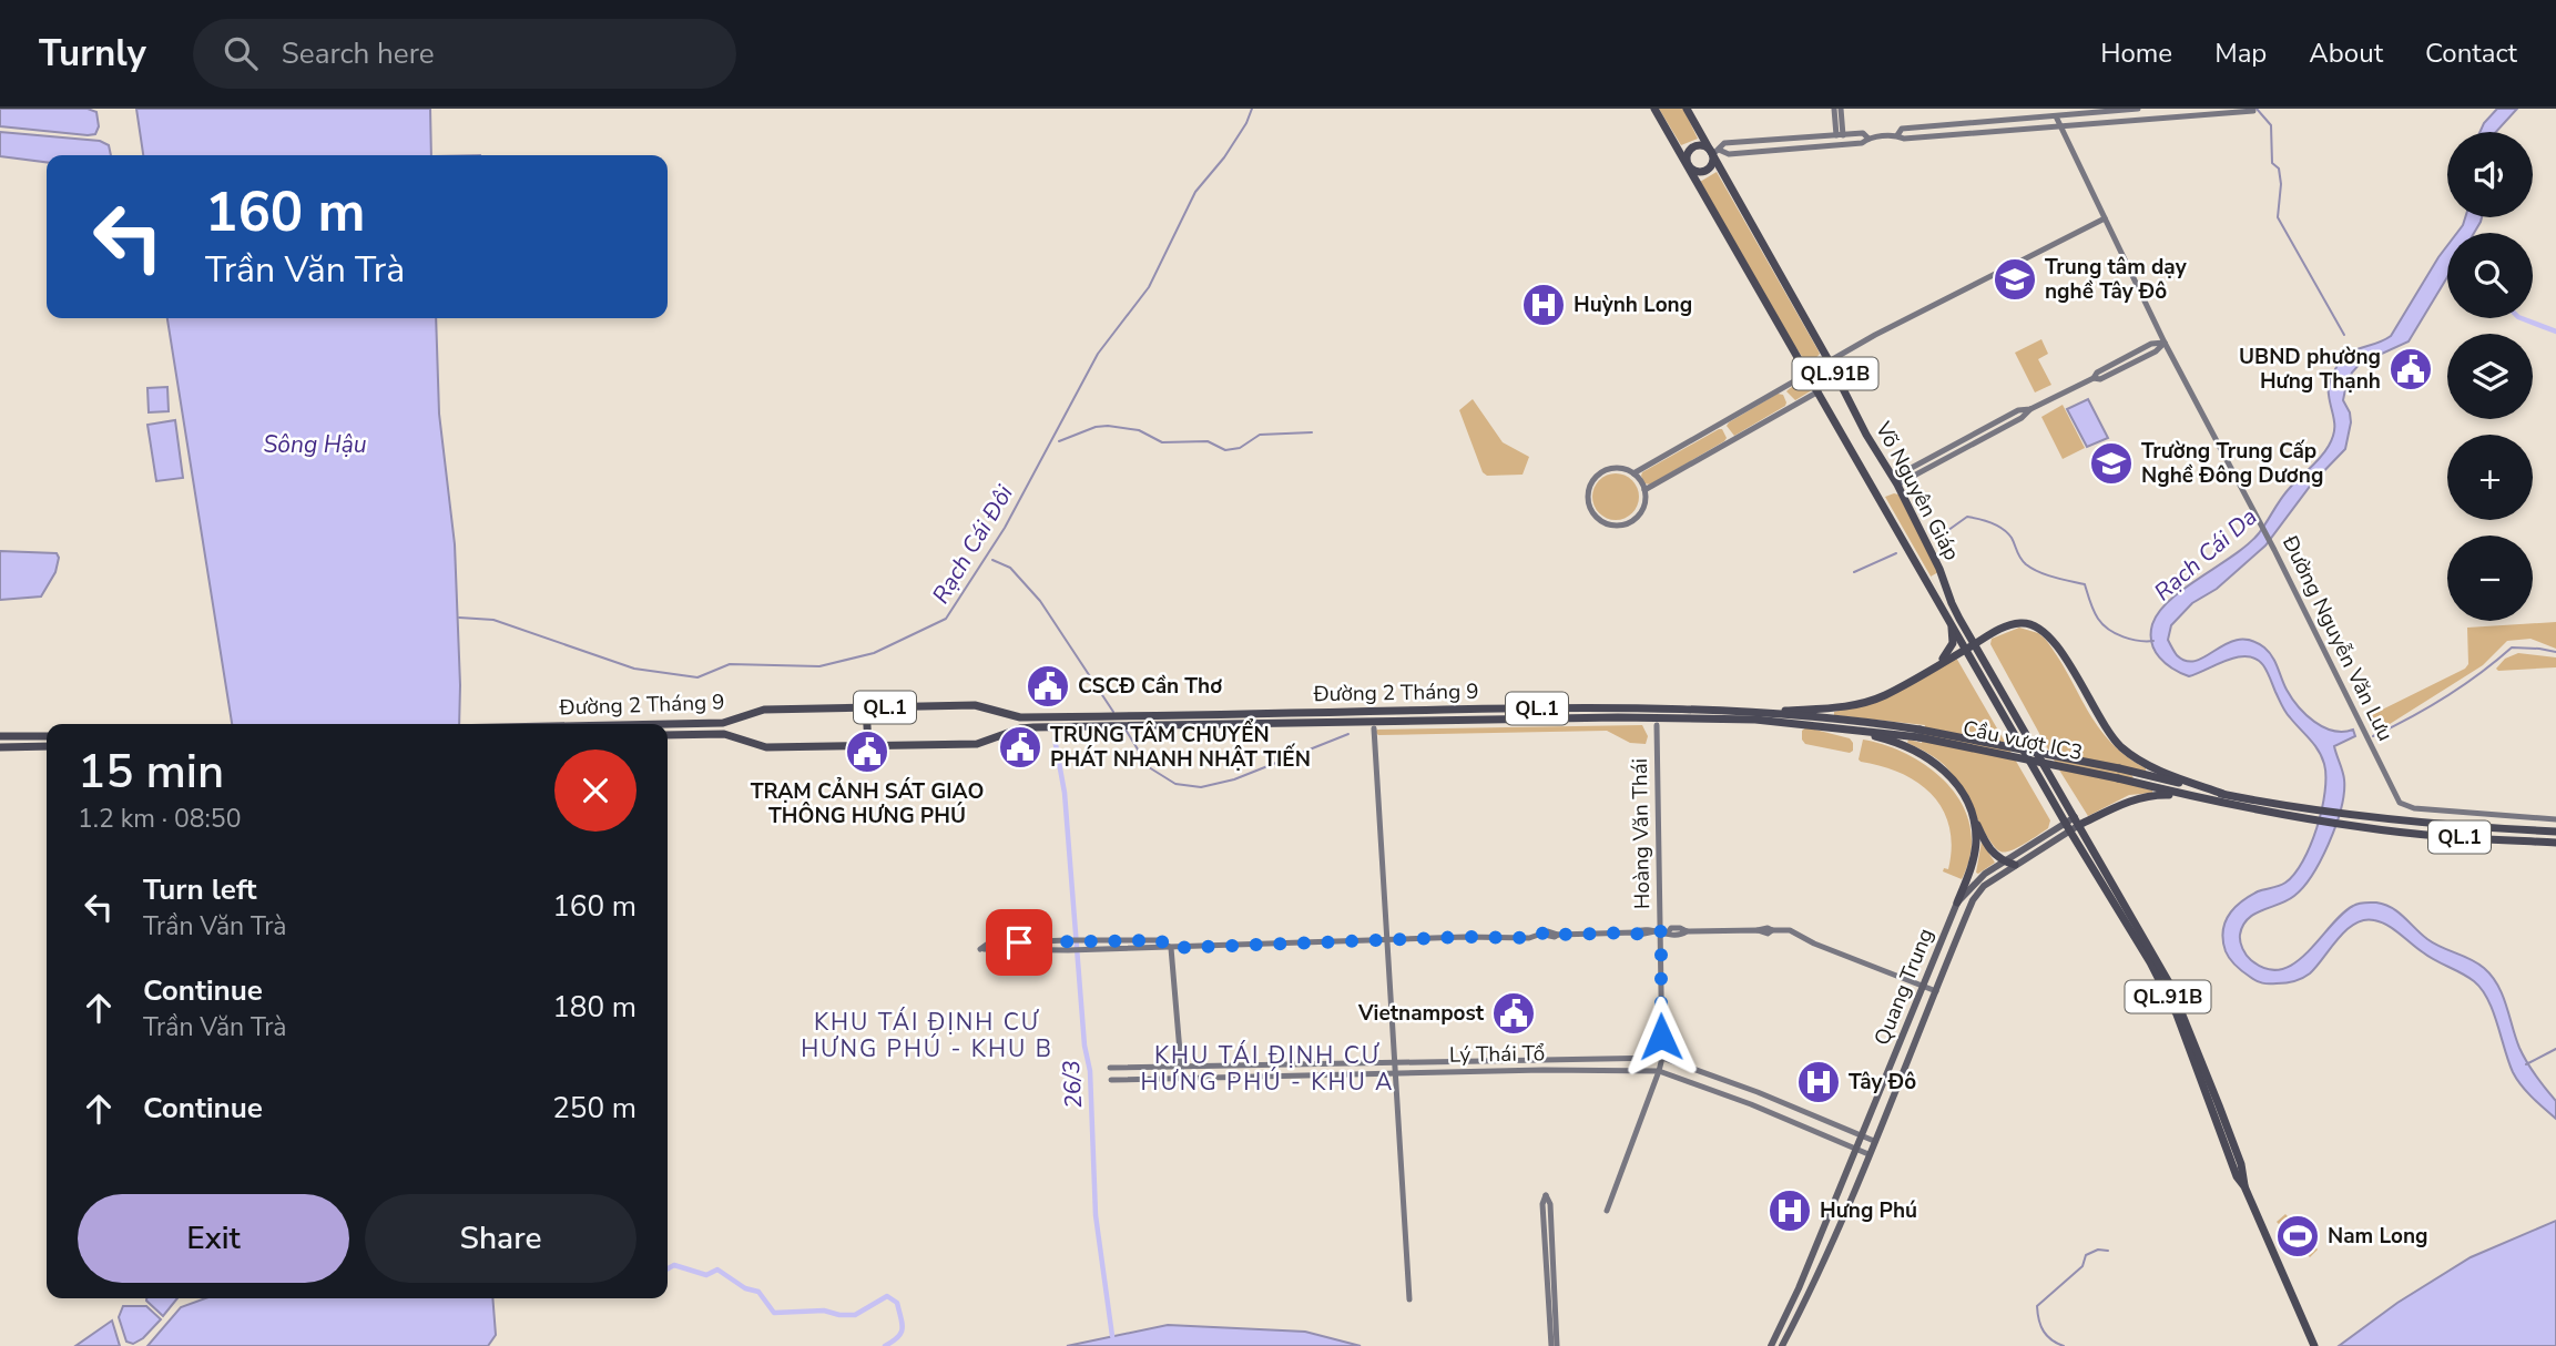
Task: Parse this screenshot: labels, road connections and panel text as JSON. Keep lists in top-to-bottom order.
{
  "streets": {
    "highway": [
      "QL.91B",
      "Võ Nguyên Giáp",
      "Đường 2 Tháng 9",
      "QL.1",
      "Cầu vượt IC3"
    ],
    "main road": ["Quang Trung"],
    "street": ["Đường Nguyễn Văn Lưu", "Hoàng Văn Thái", "Lý Thái Tổ"]
  },
  "crossings": [
    ["QL.91B", "Võ Nguyên Giáp"],
    ["QL.91B", "Quang Trung"],
    ["Võ Nguyên Giáp", "Quang Trung"],
    ["Đường 2 Tháng 9", "Cầu vượt IC3"],
    ["QL.1", "Cầu vượt IC3"],
    ["Hoàng Văn Thái", "Lý Thái Tổ"],
    ["Quang Trung", "Lý Thái Tổ"]
  ],
  "districts": ["KHU TÁI ĐỊNH CƯ HƯNG PHÚ - KHU B", "KHU TÁI ĐỊNH CƯ HƯNG PHÚ - KHU A"],
  "water": [
    "Sông Hậu",
    "Rạch Cái Đôi",
    "Rạch Cái Da",
    "26/3"
  ],
  "places": {
    "school or university": ["Trung tâm dạy nghề Tây Đô", "Trường Trung Cấp Nghề Đông Dương"],
    "hospital": ["Huỳnh Long", "Tây Đô", "Hưng Phú"],
    "public building": [
      "UBND phường Hưng Thạnh",
      "CSCĐ Cần Thơ",
      "TRUNG TÂM CHUYỂN PHÁT NHANH NHẬT TIẾN",
      "TRẠM CẢNH SÁT GIAO THÔNG HƯNG PHÚ",
      "Vietnampost"
    ],
    "sports": ["Nam Long"]
  },
  "page": {
    "header": "Turnly",
    "search": "Search here",
    "nav": [
      "Home",
      "Map",
      "About",
      "Contact"
    ],
    "map_buttons": ["+", "−"],
    "turn": ["160 m", "Trần Văn Trà"],
    "heading": ["15 min", "1.2 km · 08:50"],
    "list": [
      {
        "name": "Turn left",
        "note": "Trần Văn Trà",
        "value": "160 m"
      },
      {
        "name": "Continue",
        "note": "Trần Văn Trà",
        "value": "180 m"
      },
      {
        "name": "Continue",
        "value": "250 m"
      }
    ],
    "buttons": ["Exit", "Share"]
  }
}
